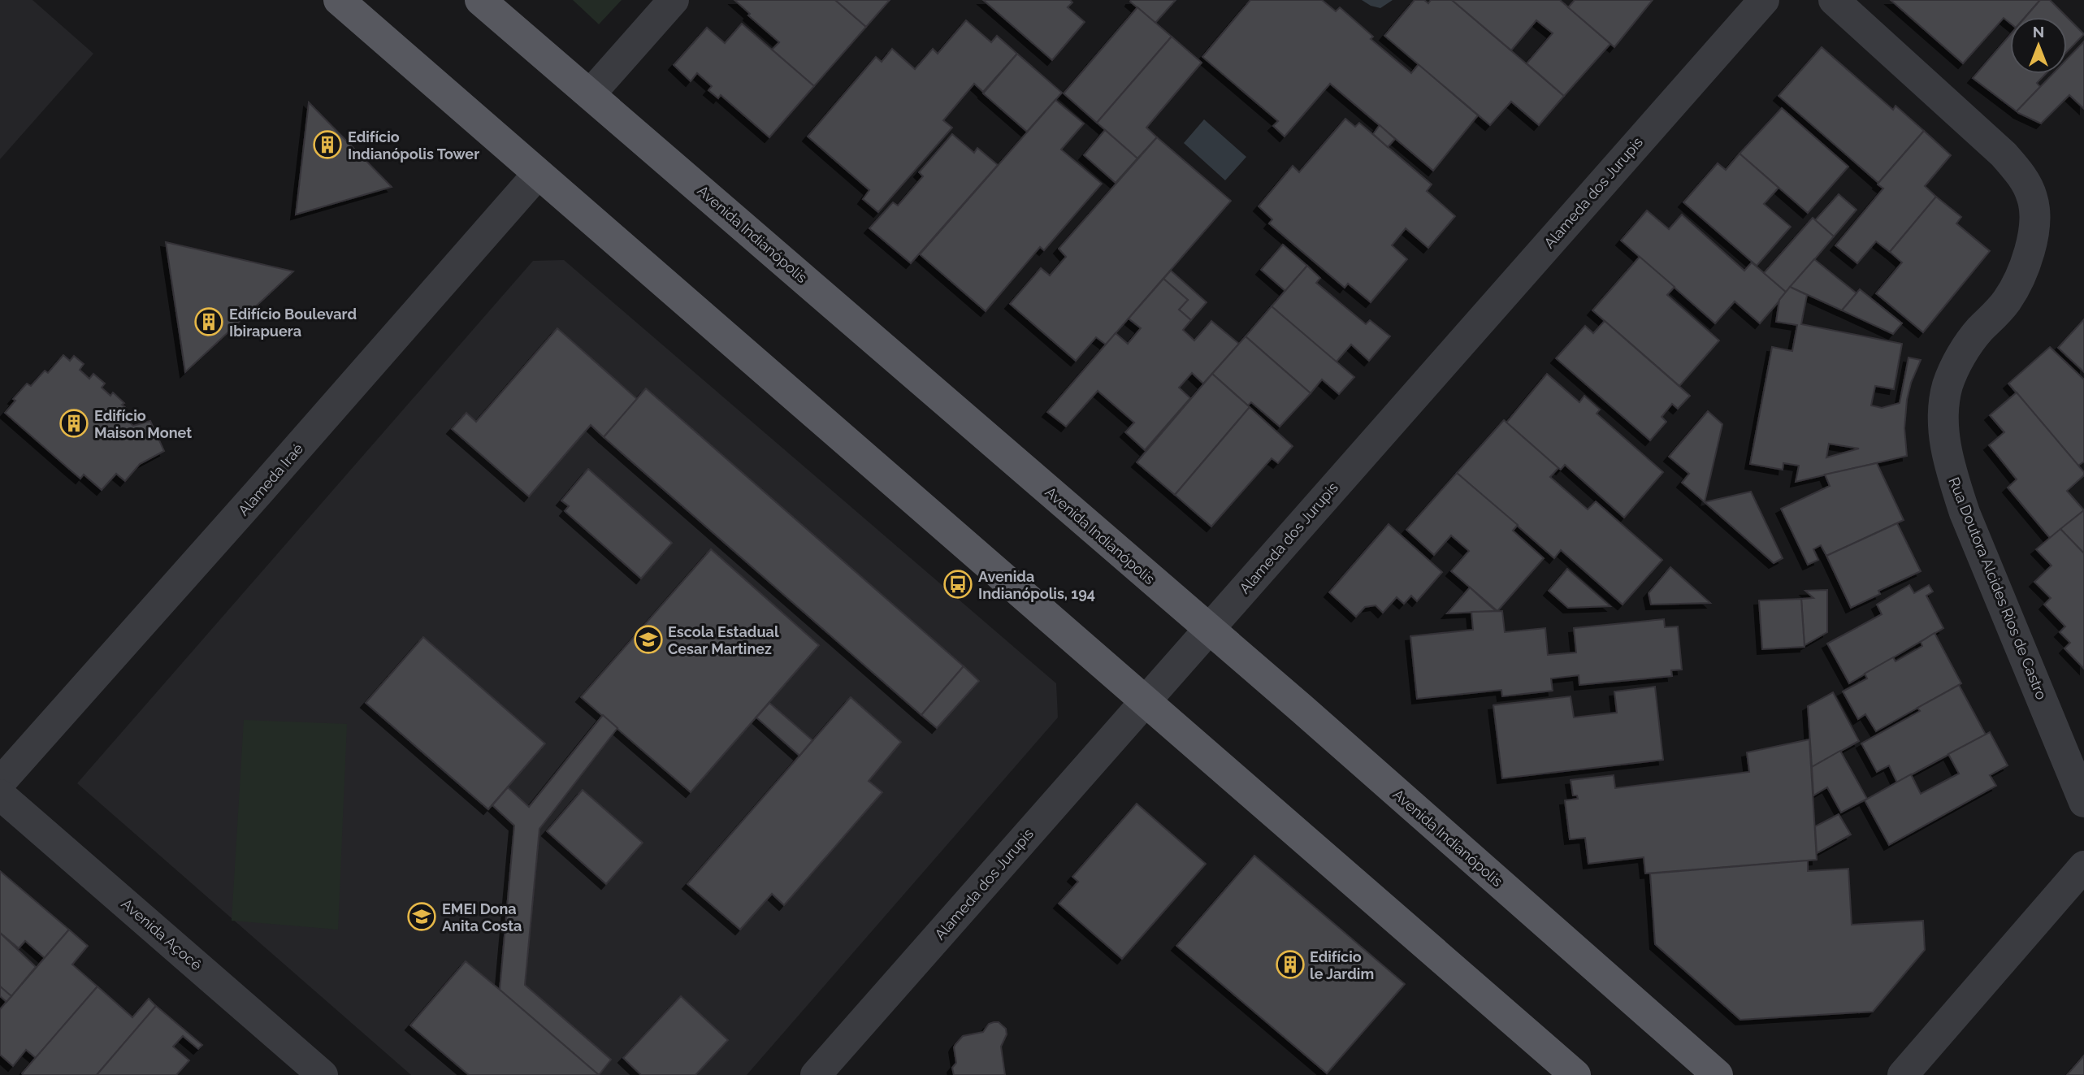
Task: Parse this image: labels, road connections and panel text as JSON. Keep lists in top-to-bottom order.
{
  "streets": {
    "main road": ["Avenida Indianópolis"],
    "street": [
      "Alameda dos Jurupis",
      "Alameda Iraé",
      "Rua Doutora Alcides Rios de Castro",
      "Avenida Açocê"
    ]
  },
  "crossings": [
    ["Alameda dos Jurupis", "Avenida Indianópolis"]
  ],
  "places": {
    "building": [
      "Edifício Indianópolis Tower",
      "Edifício Boulevard Ibirapuera",
      "Edifício Maison Monet",
      "Edifício le Jardim"
    ],
    "bus stop": ["Avenida Indianópolis, 194"],
    "school or university": ["Escola Estadual Cesar Martinez", "EMEI Dona Anita Costa"]
  },
  "north": "top"
}
